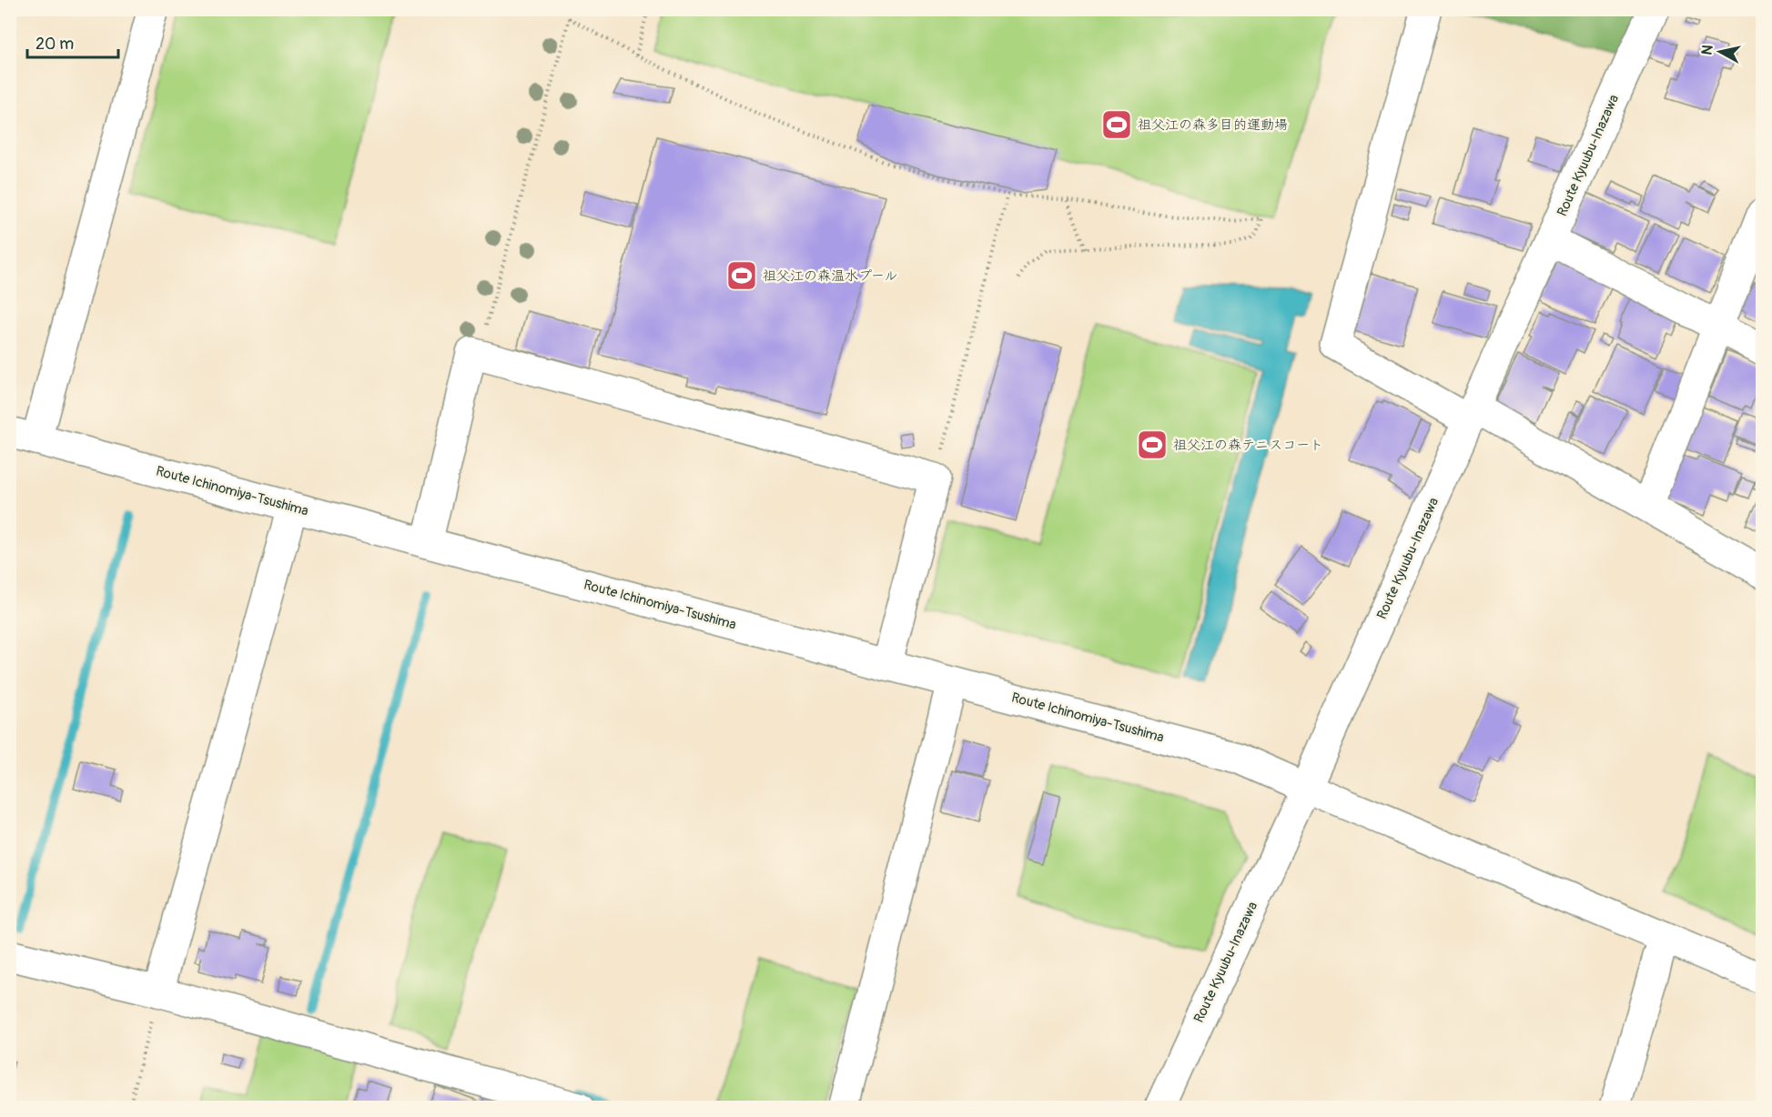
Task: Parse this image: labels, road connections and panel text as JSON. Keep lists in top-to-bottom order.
{
  "streets": {
    "street": ["Route Kyuubu-Inazawa", "Route Ichinomiya-Tsushima"]
  },
  "crossings": [
    ["Route Kyuubu-Inazawa", "Route Ichinomiya-Tsushima"]
  ],
  "places": {
    "sports": ["祖父江の森多目的運動場", "祖父江の森温水プール", "祖父江の森テニスコート"]
  },
  "scale_bar": "20 m",
  "north": "left"
}
